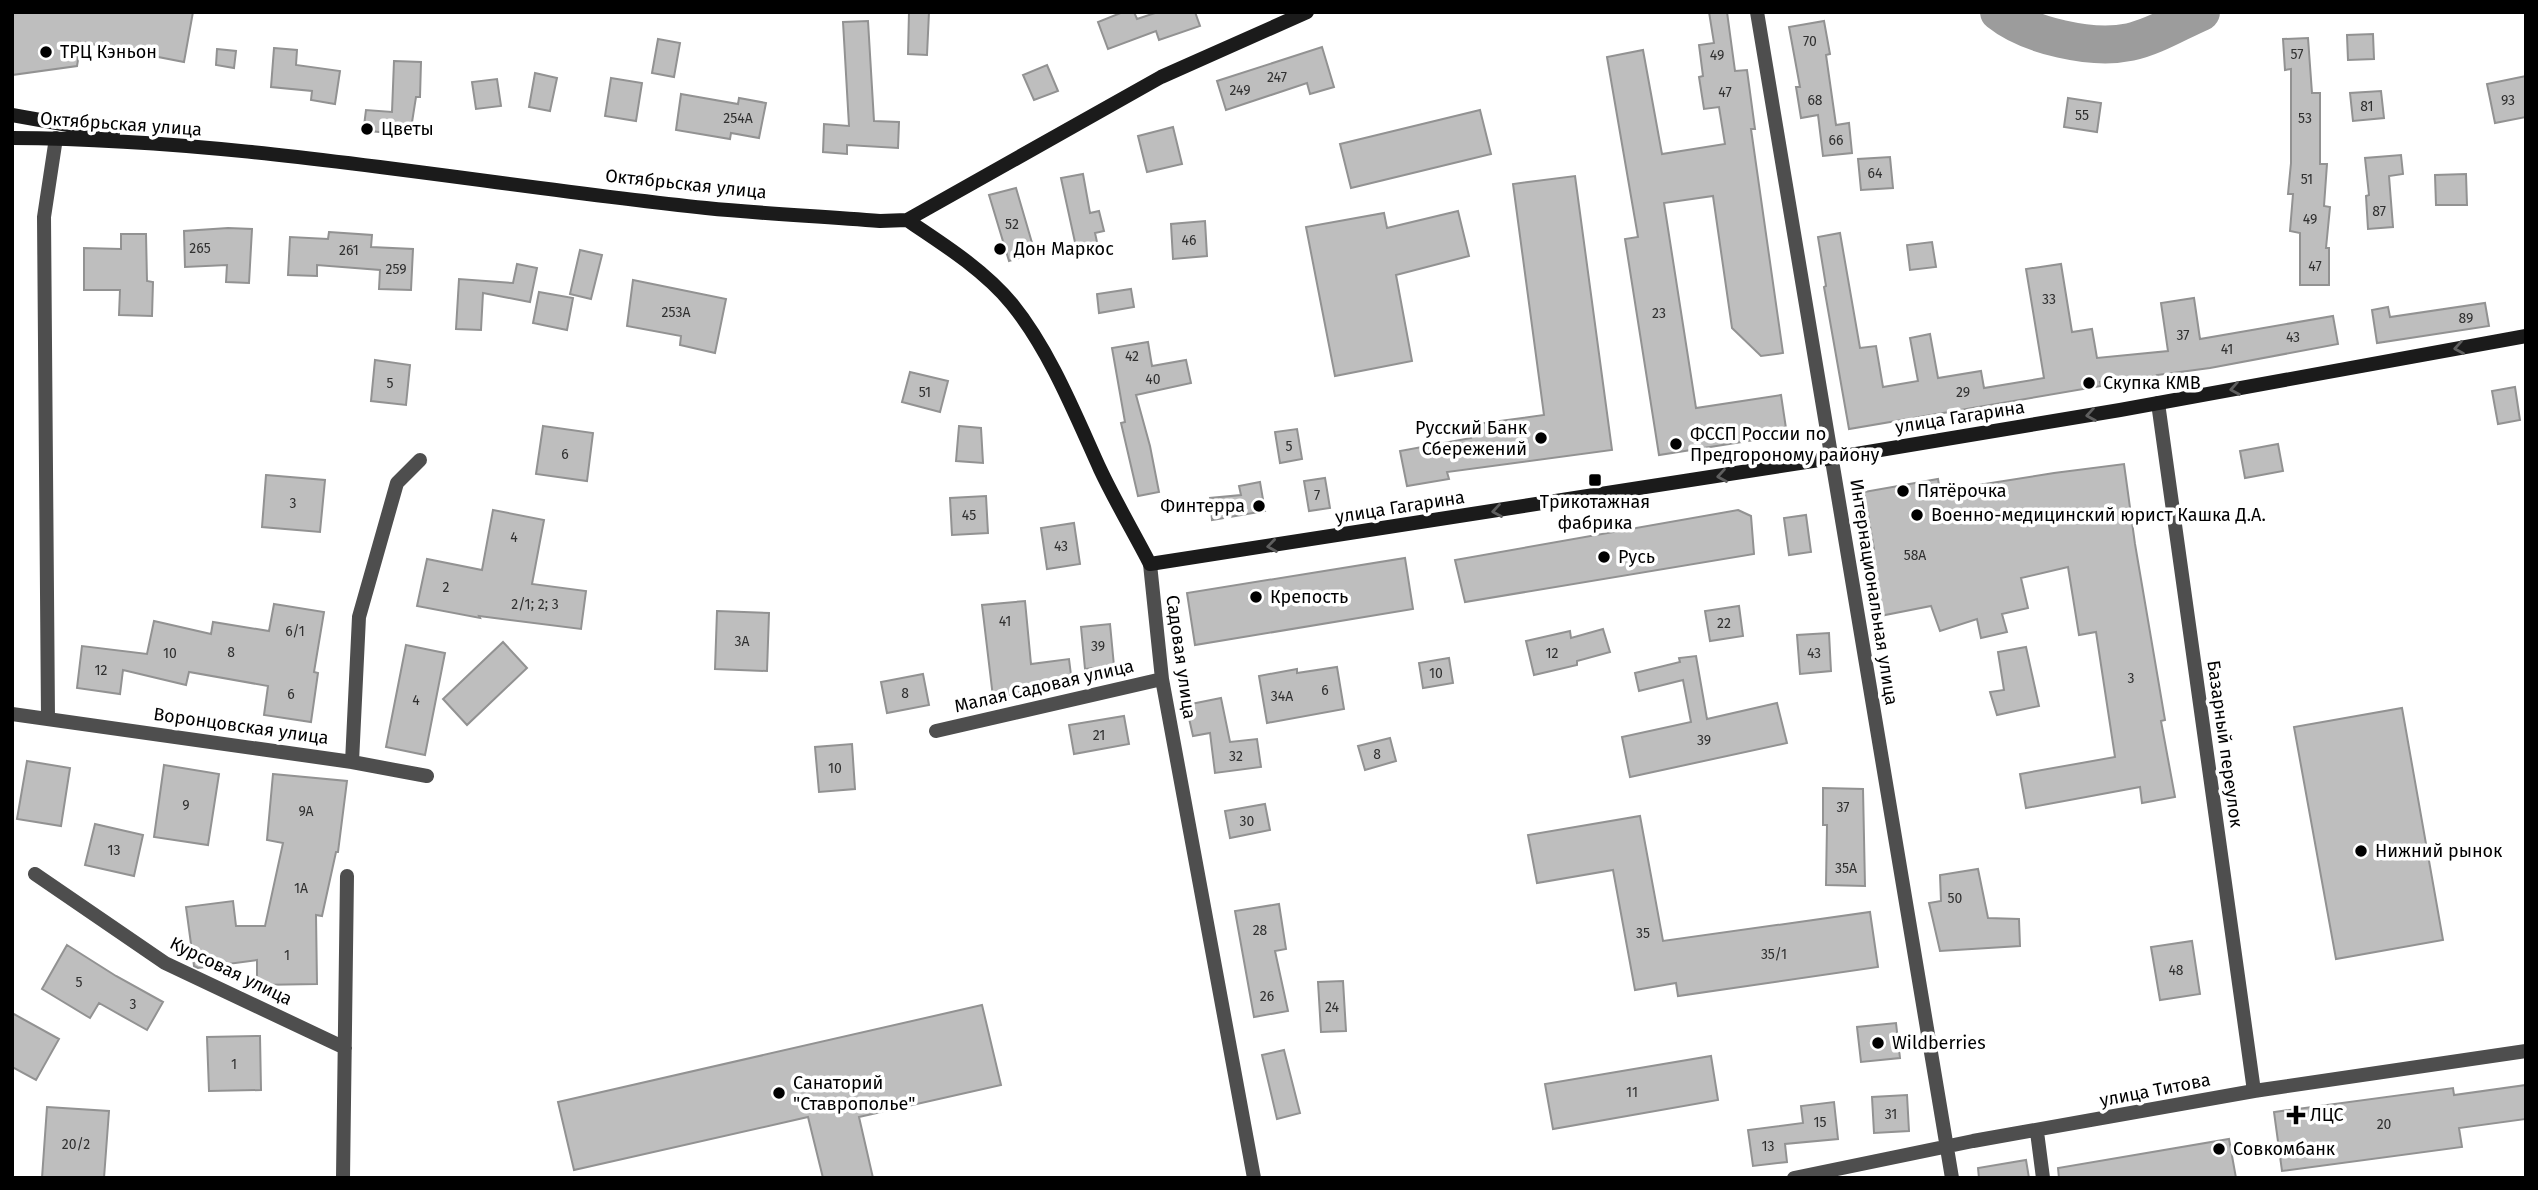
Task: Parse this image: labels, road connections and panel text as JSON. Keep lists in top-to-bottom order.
{
  "streets": {
    "street": [
      "Октябрьская улица",
      "улица Гагарина",
      "Интернациональная улица",
      "Садовая улица",
      "Малая Садовая улица",
      "Воронцовская улица",
      "Базарный переулок",
      "Курсовая улица",
      "улица Титова"
    ]
  },
  "crossings": [
    ["Октябрьская улица", "Садовая улица"],
    ["улица Гагарина", "Интернациональная улица"],
    ["улица Гагарина", "Садовая улица"],
    ["улица Гагарина", "Базарный переулок"],
    ["Интернациональная улица", "улица Титова"],
    ["Садовая улица", "Малая Садовая улица"],
    ["Базарный переулок", "улица Титова"]
  ],
  "one_way": ["улица Гагарина"],
  "places": {
    "other": [
      "ТРЦ Кэньон",
      "Цветы",
      "Дон Маркос",
      "Скупка КМВ",
      "Русский Банк Сбережений",
      "ФССП России по Предгороному району",
      "Пятёрочка",
      "Финтерра",
      "Военно-медицинский юрист Кашка Д.А.",
      "Русь",
      "Крепость",
      "Нижний рынок",
      "Wildberries",
      "Санаторий \"Ставрополье\"",
      "Совкомбанк"
    ],
    "transit": ["Трикотажная фабрика"],
    "health": ["ЛЦС"]
  },
  "house_numbers": [
    "70",
    "57",
    "49",
    "247",
    "249",
    "47",
    "68",
    "93",
    "81",
    "55",
    "254А",
    "53",
    "66",
    "64",
    "51",
    "87",
    "49",
    "52",
    "46",
    "265",
    "261",
    "47",
    "259",
    "33",
    "253А",
    "23",
    "89",
    "37",
    "43",
    "41",
    "42",
    "40",
    "5",
    "51",
    "29",
    "5",
    "6",
    "7",
    "3",
    "45",
    "4",
    "43",
    "58А",
    "2",
    "2/1; 2; 3",
    "41",
    "22",
    "6/1",
    "3А",
    "39",
    "8",
    "10",
    "12",
    "43",
    "12",
    "10",
    "3",
    "6",
    "8",
    "6",
    "34А",
    "4",
    "21",
    "39",
    "8",
    "32",
    "10",
    "9",
    "37",
    "9А",
    "30",
    "13",
    "35А",
    "1А",
    "50",
    "28",
    "35",
    "35/1",
    "1",
    "48",
    "5",
    "26",
    "3",
    "24",
    "1",
    "11",
    "31",
    "15",
    "20",
    "20/2",
    "13"
  ]
}
